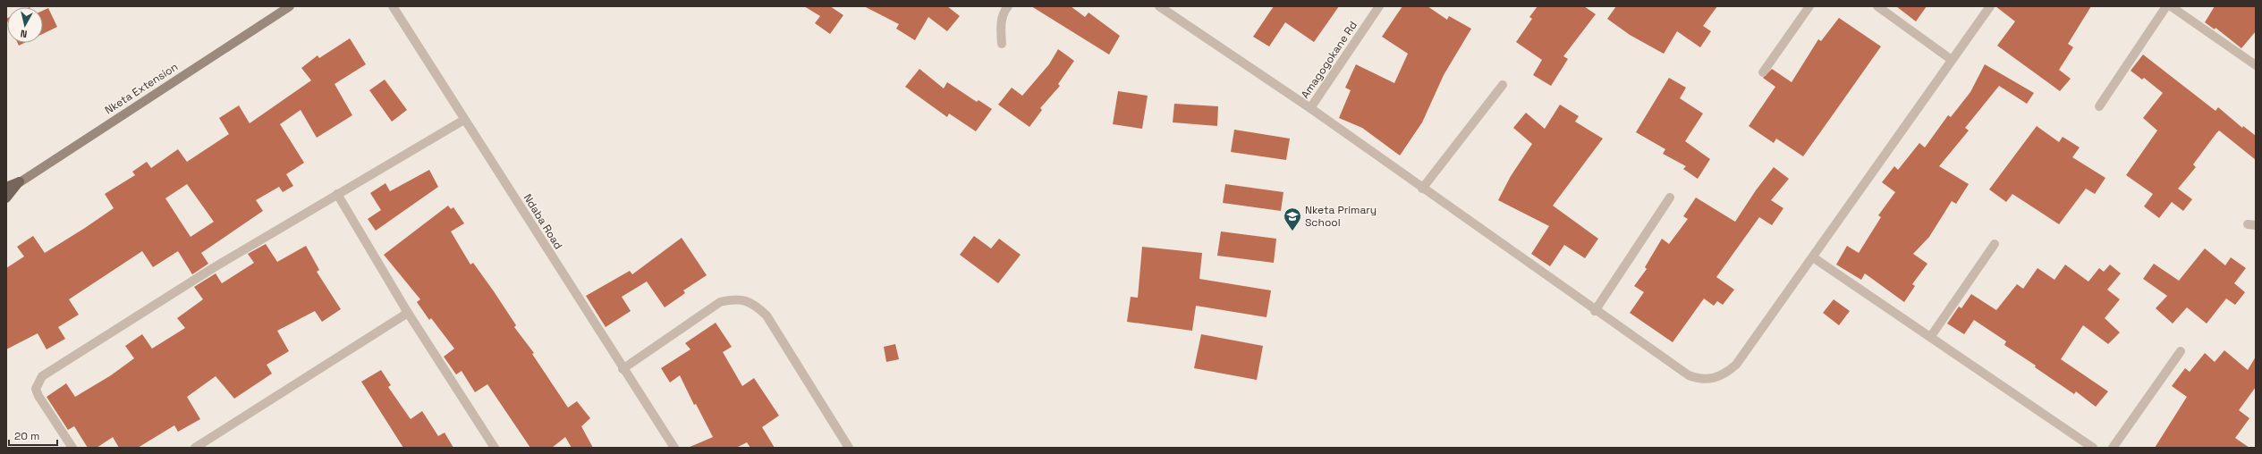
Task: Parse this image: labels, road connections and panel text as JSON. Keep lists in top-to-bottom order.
{
  "streets": {
    "street": ["Amagogokane Rd", "Nketa Extension", "Ndaba Road"]
  },
  "places": {
    "school or university": ["Nketa Primary School"]
  },
  "scale_bar": "20 m",
  "north": "bottom"
}
